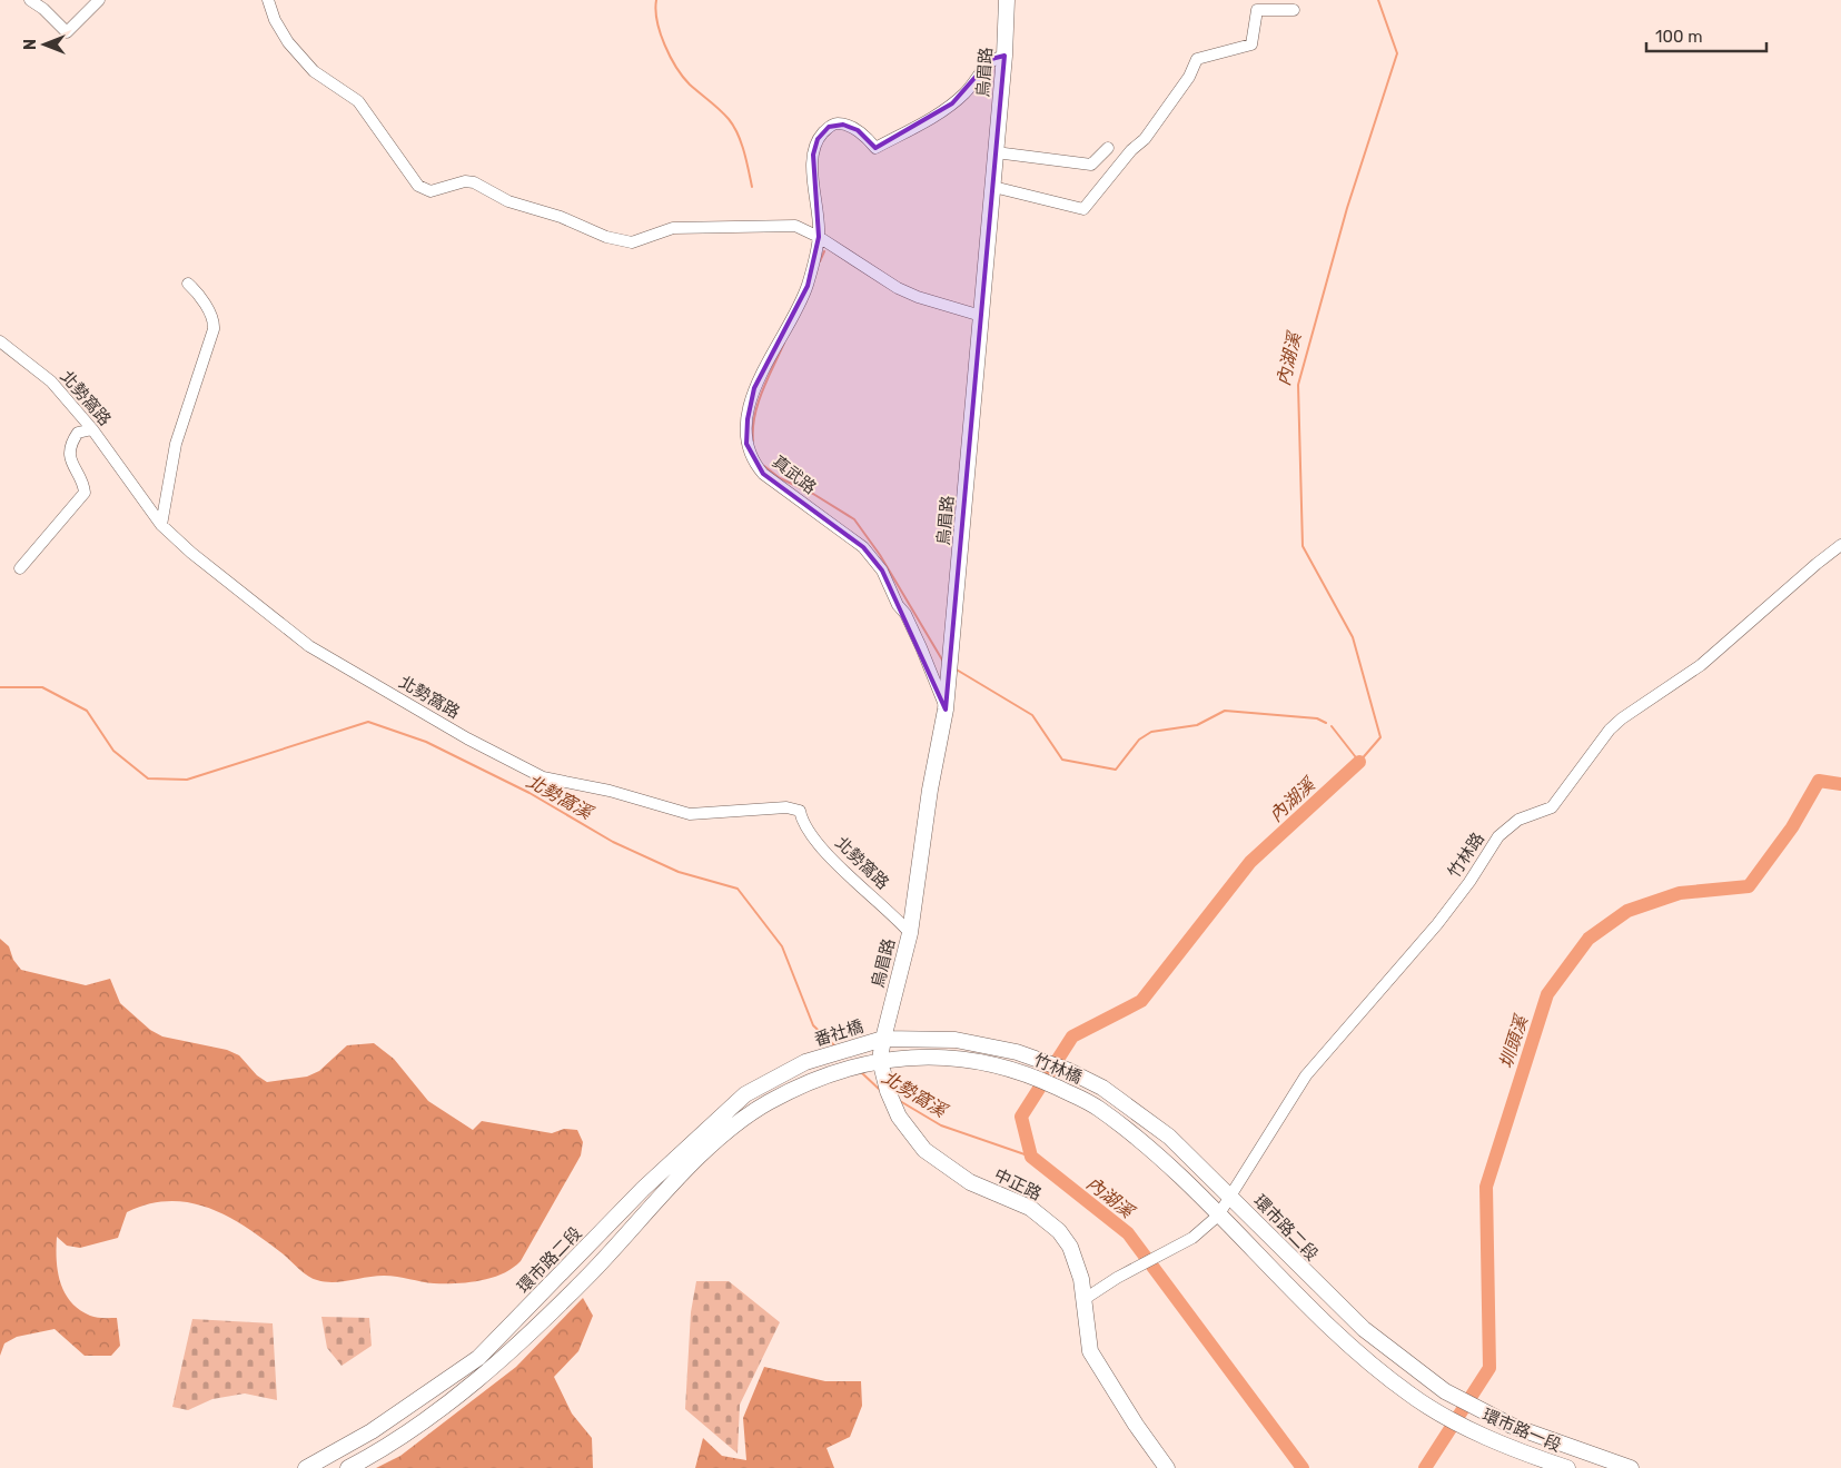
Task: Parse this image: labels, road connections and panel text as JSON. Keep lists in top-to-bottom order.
{
  "streets": {
    "main road": [
      "烏眉路",
      "番社橋",
      "竹林橋",
      "中正路",
      "環市路二段",
      "環市路一段"
    ],
    "street": ["北勢窩路", "真武路", "竹林路"]
  },
  "crossings": [
    ["烏眉路", "北勢窩路"],
    ["烏眉路", "真武路"],
    ["烏眉路", "番社橋"],
    ["烏眉路", "竹林橋"],
    ["烏眉路", "中正路"],
    ["竹林路", "竹林橋"],
    ["竹林路", "中正路"],
    ["竹林路", "環市路二段"],
    ["竹林路", "環市路一段"],
    ["番社橋", "竹林橋"],
    ["番社橋", "中正路"],
    ["番社橋", "環市路二段"],
    ["竹林橋", "中正路"],
    ["竹林橋", "環市路二段"],
    ["竹林橋", "環市路一段"]
  ],
  "water": ["內湖溪", "北勢窩溪", "圳頭溪"],
  "scale_bar": "100 m",
  "north": "left"
}
